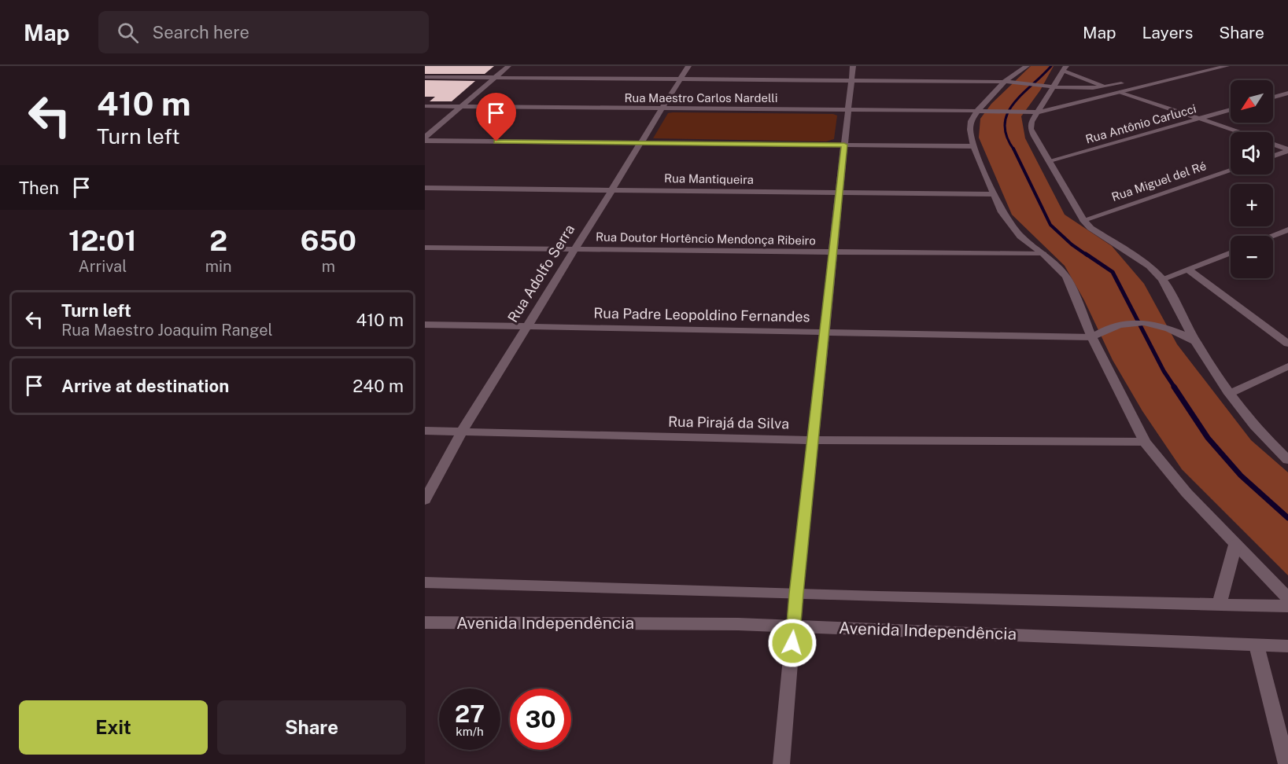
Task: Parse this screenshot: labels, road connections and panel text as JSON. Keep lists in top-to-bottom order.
{
  "streets": {
    "street": [
      "Rua Maestro Carlos Nardelli",
      "Rua Antônio Carlucci",
      "Rua Mantiqueira",
      "Rua Miguel del Ré",
      "Rua Doutor Hortêncio Mendonça Ribeiro",
      "Rua Adolfo Serra",
      "Rua Padre Leopoldino Fernandes",
      "Rua Pirajá da Silva",
      "Avenida Independência"
    ]
  },
  "crossings": [
    ["Rua Maestro Carlos Nardelli", "Rua Adolfo Serra"],
    ["Rua Mantiqueira", "Rua Adolfo Serra"],
    ["Rua Doutor Hortêncio Mendonça Ribeiro", "Rua Adolfo Serra"],
    ["Rua Adolfo Serra", "Rua Padre Leopoldino Fernandes"],
    ["Rua Adolfo Serra", "Rua Pirajá da Silva"]
  ],
  "north": "bottom left",
  "page": {
    "header": "Map",
    "search": "Search here",
    "nav": ["Map", "Layers", "Share"],
    "turn": ["410 m", "Turn left"],
    "map_buttons": ["+", "−"],
    "then": "Then",
    "eta": [
      "12:01",
      "Arrival",
      "2",
      "min",
      "650",
      "m"
    ],
    "list": [
      {
        "name": "Turn left",
        "note": "Rua Maestro Joaquim Rangel",
        "value": "410 m"
      },
      {
        "name": "Arrive at destination",
        "value": "240 m"
      }
    ],
    "speed": "27 km/h",
    "limit": "30",
    "buttons": ["Exit", "Share"]
  }
}
